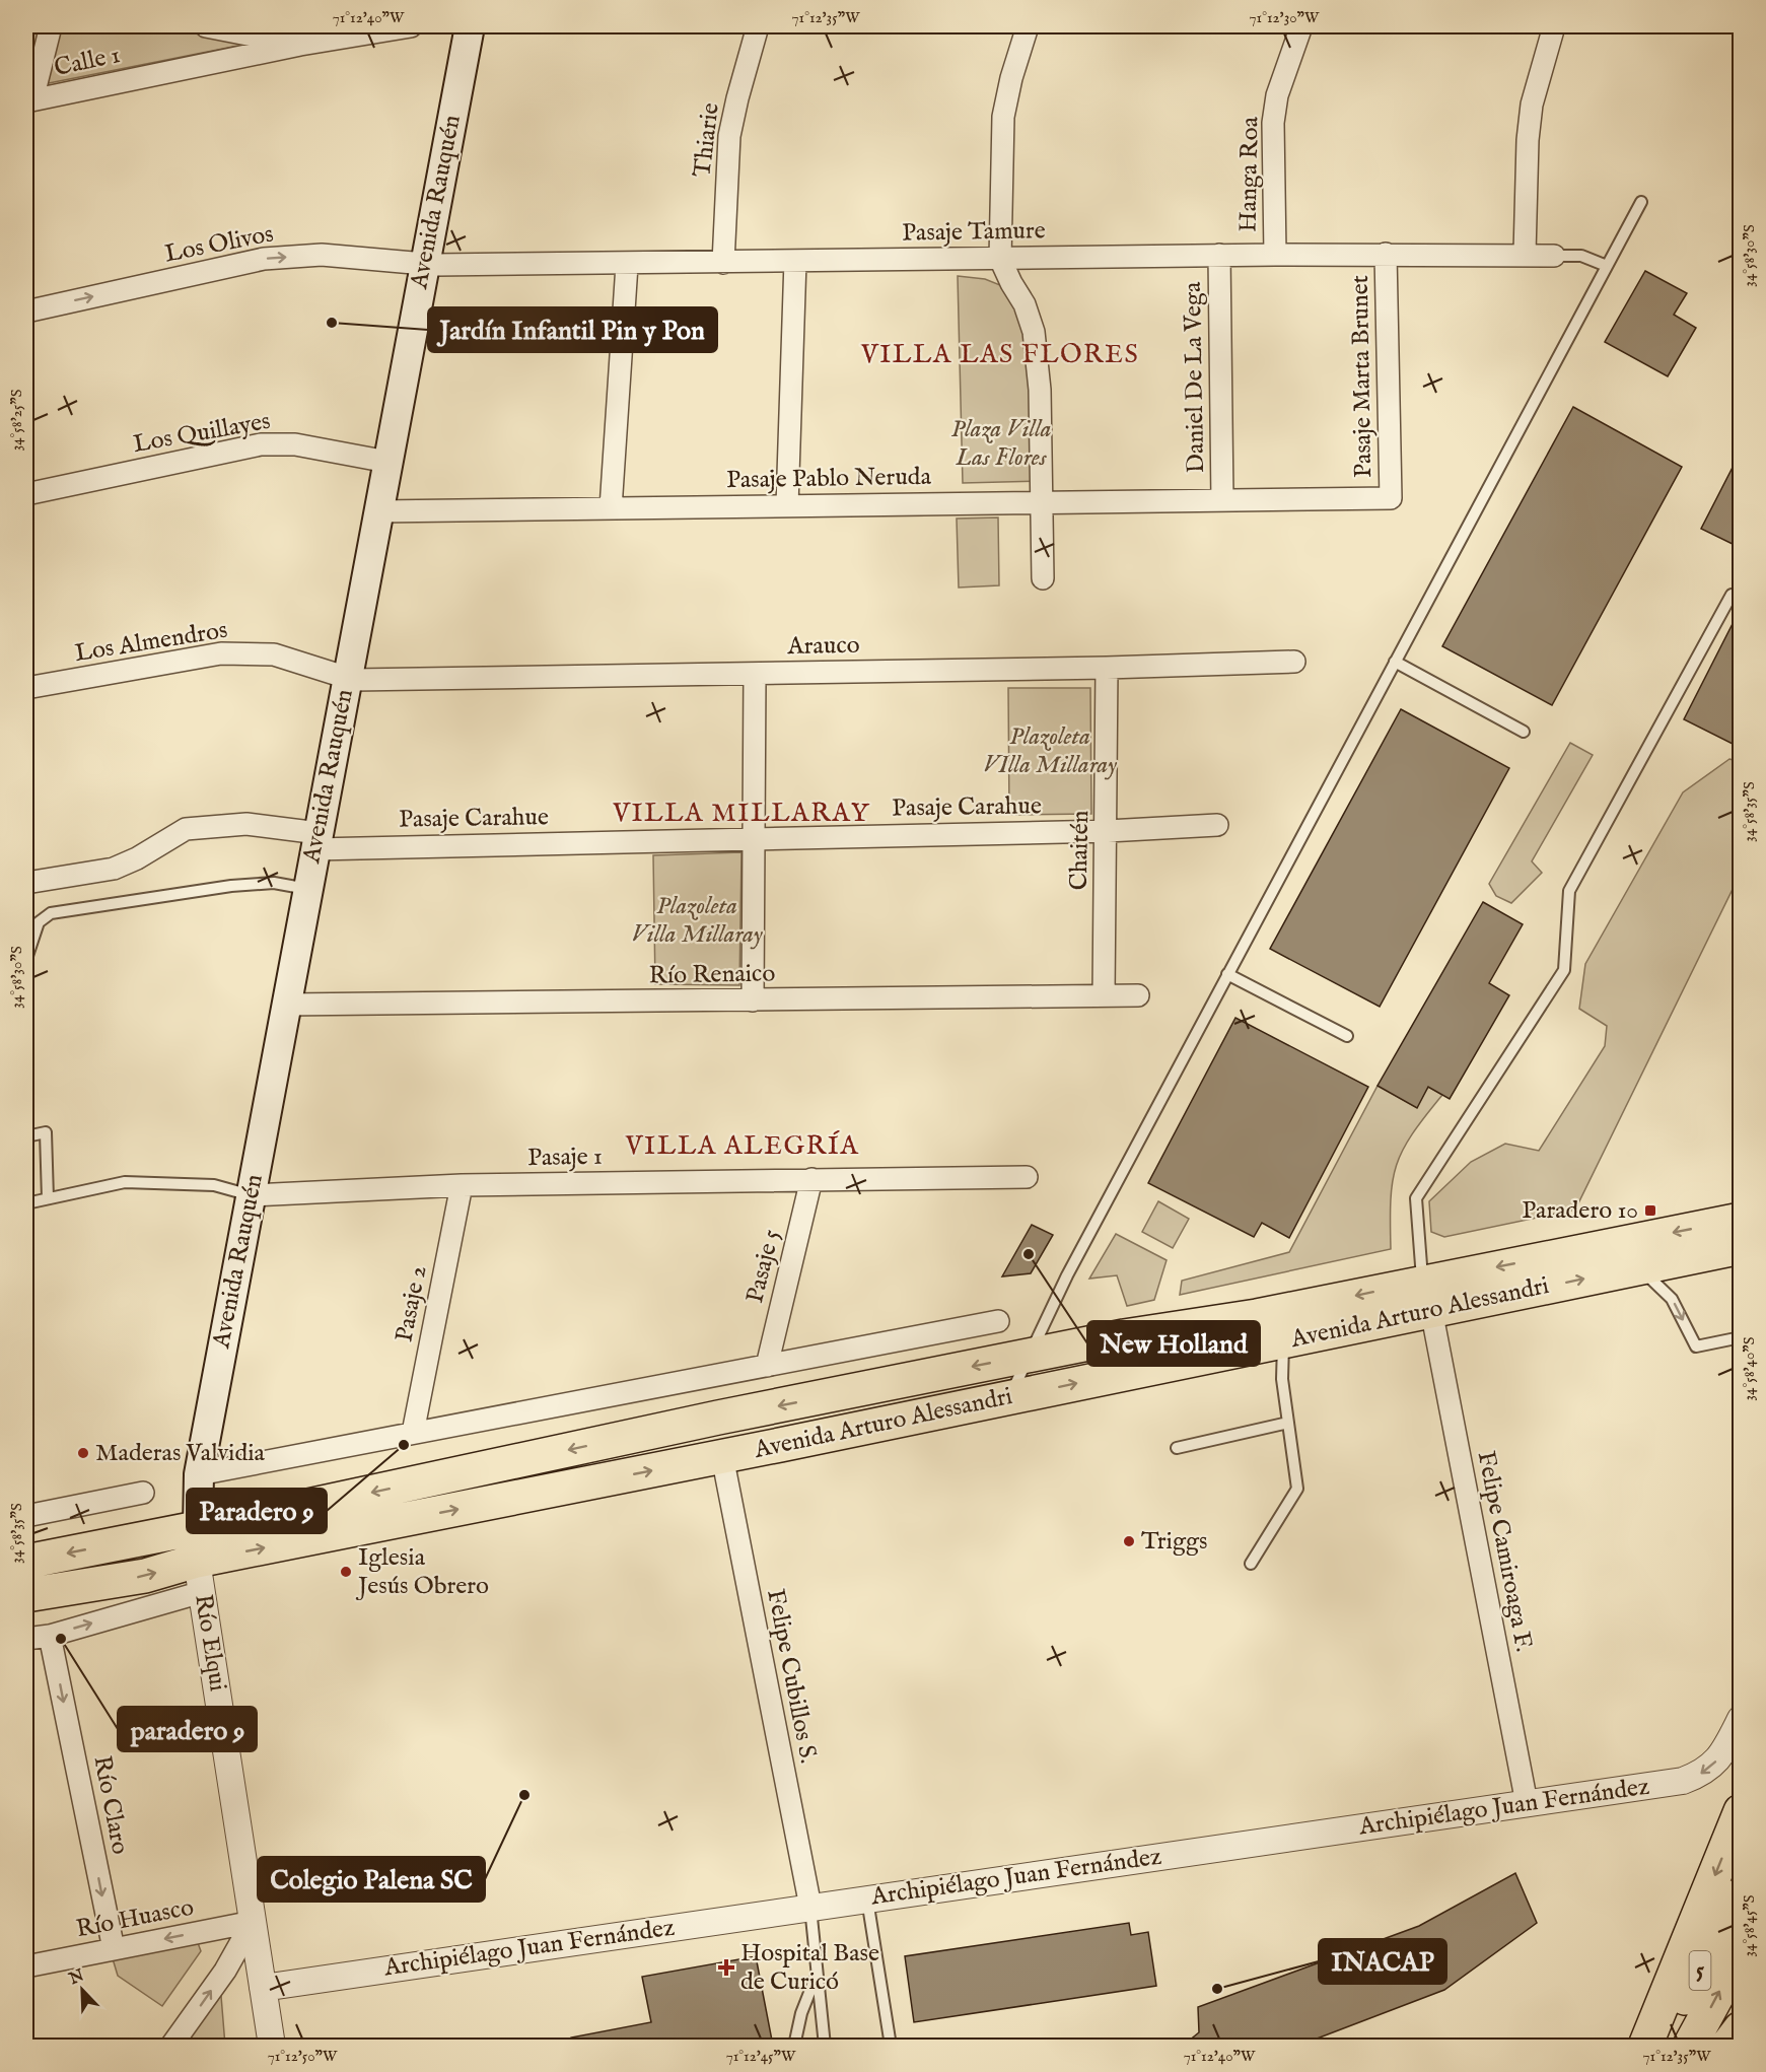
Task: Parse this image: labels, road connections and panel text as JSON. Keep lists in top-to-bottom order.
{
  "streets": {
    "main road": ["Avenida Rauquén", "Avenida Arturo Alessandri", "5"],
    "street": [
      "Calle 1",
      "Thiarie",
      "Hanga Roa",
      "Pasaje Tamure",
      "Los Olivos",
      "Pasaje Marta Brunet",
      "Daniel De La Vega",
      "Los Quillayes",
      "Pasaje Pablo Neruda",
      "Los Almendros",
      "Arauco",
      "Pasaje Carahue",
      "Chaitén",
      "Río Renaico",
      "Pasaje 1",
      "Pasaje 5",
      "Pasaje 2",
      "Felipe Camiroaga F.",
      "Río Elqui",
      "Felipe Cubillos S.",
      "Río Claro",
      "Archipiélago Juan Fernández",
      "Río Huasco"
    ]
  },
  "crossings": [
    ["Thiarie", "Pasaje Tamure"],
    ["Hanga Roa", "Pasaje Tamure"],
    ["Avenida Rauquén", "Pasaje Tamure"],
    ["Avenida Rauquén", "Los Olivos"],
    ["Avenida Rauquén", "Los Quillayes"],
    ["Avenida Rauquén", "Pasaje Pablo Neruda"],
    ["Avenida Rauquén", "Los Almendros"],
    ["Avenida Rauquén", "Arauco"],
    ["Avenida Rauquén", "Pasaje Carahue"],
    ["Avenida Rauquén", "Río Renaico"],
    ["Avenida Rauquén", "Pasaje 1"],
    ["Avenida Rauquén", "Avenida Arturo Alessandri"],
    ["Avenida Rauquén", "Río Elqui"],
    ["Pasaje Tamure", "Los Olivos"],
    ["Pasaje Tamure", "Pasaje Marta Brunet"],
    ["Pasaje Tamure", "Daniel De La Vega"],
    ["Pasaje Marta Brunet", "Pasaje Pablo Neruda"],
    ["Daniel De La Vega", "Pasaje Pablo Neruda"],
    ["Los Almendros", "Arauco"],
    ["Arauco", "Chaitén"],
    ["Pasaje Carahue", "Chaitén"],
    ["Chaitén", "Río Renaico"],
    ["Pasaje 1", "Pasaje 5"],
    ["Pasaje 1", "Pasaje 2"],
    ["Avenida Arturo Alessandri", "Felipe Camiroaga F."],
    ["Avenida Arturo Alessandri", "Río Elqui"],
    ["Avenida Arturo Alessandri", "Felipe Cubillos S."],
    ["Avenida Arturo Alessandri", "Río Claro"],
    ["Felipe Camiroaga F.", "Archipiélago Juan Fernández"],
    ["Río Elqui", "Archipiélago Juan Fernández"],
    ["Río Elqui", "Río Huasco"],
    ["Felipe Cubillos S.", "Archipiélago Juan Fernández"],
    ["Río Claro", "Río Huasco"]
  ],
  "one_way": ["Los Olivos", "Río Claro", "Río Huasco"],
  "districts": ["VILLA LAS FLORES", "VILLA MILLARAY", "VILLA ALEGRÍA"],
  "parks": ["Plaza Villa Las Flores", "Plazoleta VIlla Millaray", "Plazoleta Villa Millaray"],
  "places": {
    "other": [
      "Jardín Infantil Pin y Pon",
      "New Holland",
      "Paradero 9",
      "Maderas Valvidia",
      "Triggs",
      "Iglesia Jesús Obrero",
      "paradero 9",
      "Colegio Palena SC",
      "INACAP"
    ],
    "transit": ["Paradero 10"],
    "health": ["Hospital Base de Curicó"]
  },
  "north": "top left",
  "coordinates": [
    "71°12'40\"W",
    "71°12'35\"W",
    "71°12'30\"W",
    "34°58'30\"S",
    "34°58'25\"S",
    "34°58'35\"S",
    "34°58'40\"S",
    "34°58'45\"S",
    "71°12'50\"W",
    "71°12'45\"W"
  ]
}
